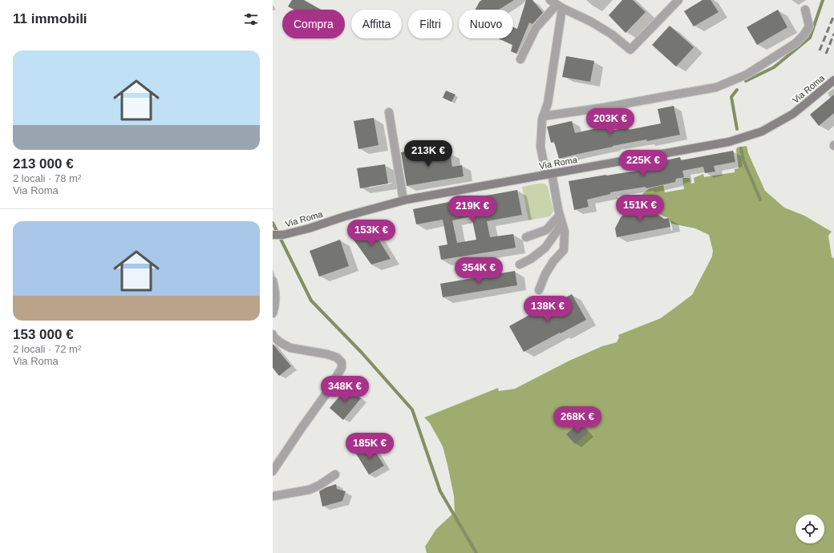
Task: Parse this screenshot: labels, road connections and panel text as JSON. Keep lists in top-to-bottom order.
{
  "streets": {
    "street": ["Via Roma"]
  },
  "page": {
    "heading": "11 immobili",
    "chip": [
      "Compra",
      "Affitta",
      "Filtri",
      "Nuovo"
    ],
    "list": [
      {
        "name": "213 000 €",
        "note": "2 locali · 78 m² · Via Roma"
      },
      {
        "name": "153 000 €",
        "note": "2 locali · 72 m² · Via Roma"
      }
    ],
    "price": [
      "203K €",
      "213K €",
      "225K €",
      "151K €",
      "219K €",
      "153K €",
      "354K €",
      "138K €",
      "348K €",
      "268K €",
      "185K €"
    ]
  }
}
